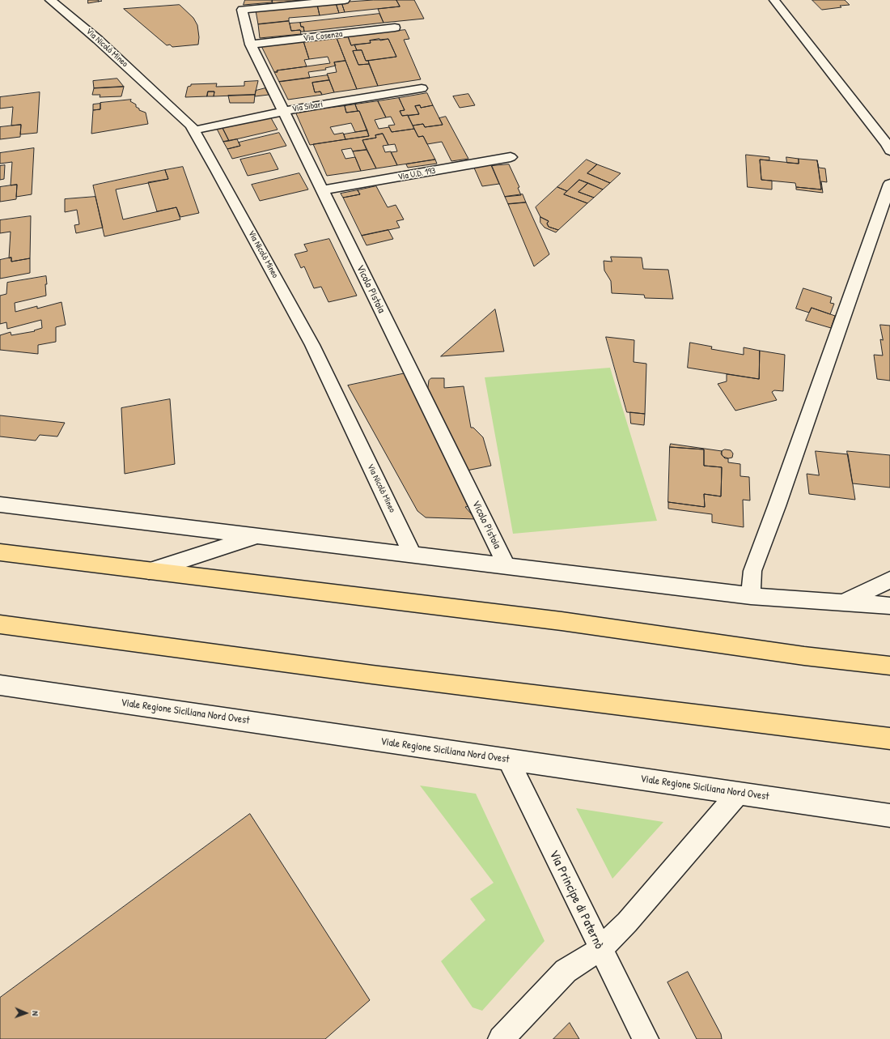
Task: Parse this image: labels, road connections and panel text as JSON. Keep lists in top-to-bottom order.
{
  "streets": {
    "street": [
      "Via Cosenza",
      "Via Nicolò Mineo",
      "Via Sibari",
      "Via U.D. 193",
      "Vicolo Pistoia",
      "Viale Regione Siciliana Nord Ovest",
      "Via Principe di Paternò"
    ]
  },
  "crossings": [
    ["Via Cosenza", "Vicolo Pistoia"],
    ["Via Nicolò Mineo", "Via Sibari"],
    ["Via Sibari", "Vicolo Pistoia"],
    ["Via U.D. 193", "Vicolo Pistoia"],
    ["Viale Regione Siciliana Nord Ovest", "Via Principe di Paternò"]
  ],
  "north": "right"
}
